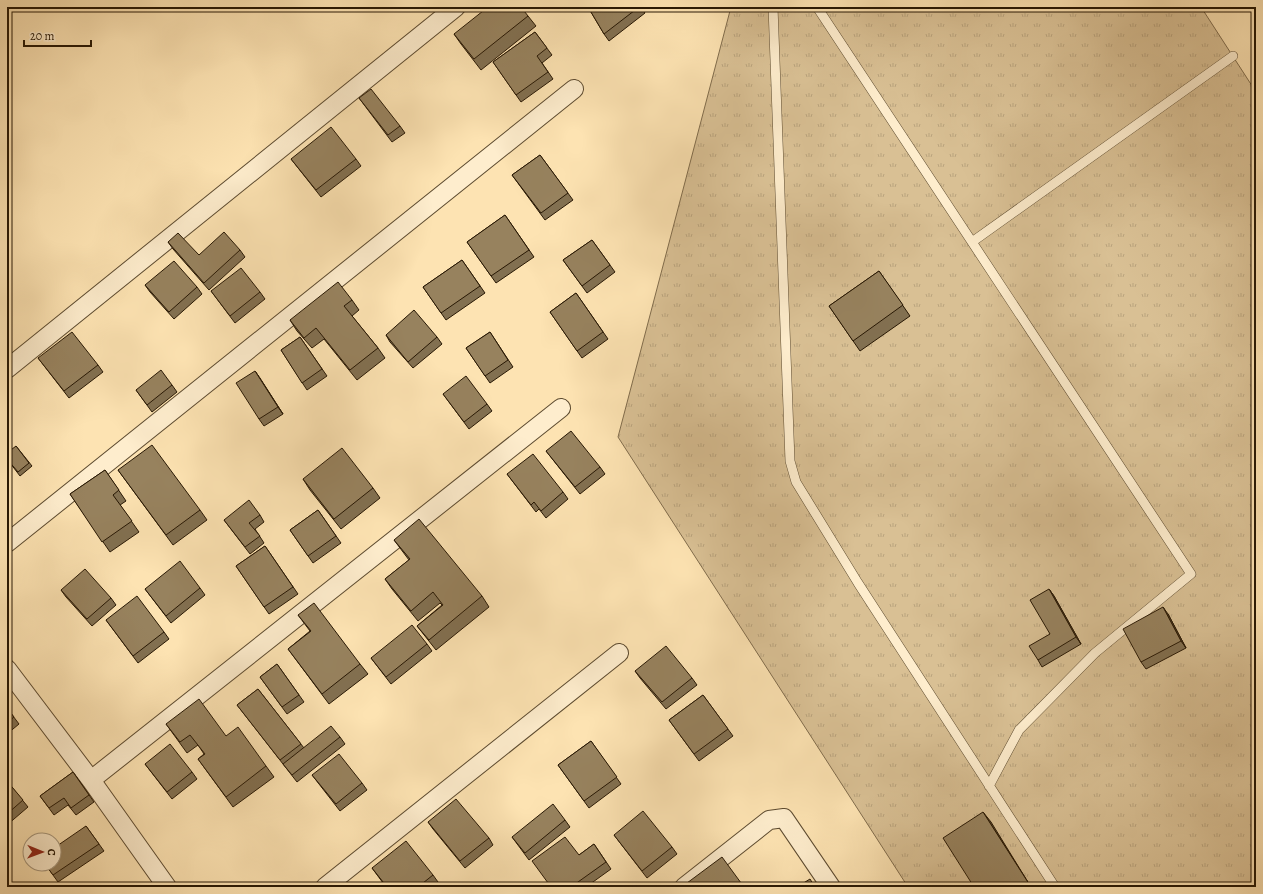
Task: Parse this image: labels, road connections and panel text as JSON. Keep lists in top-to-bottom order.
{
  "scale_bar": "20 m",
  "north": "right"
}
